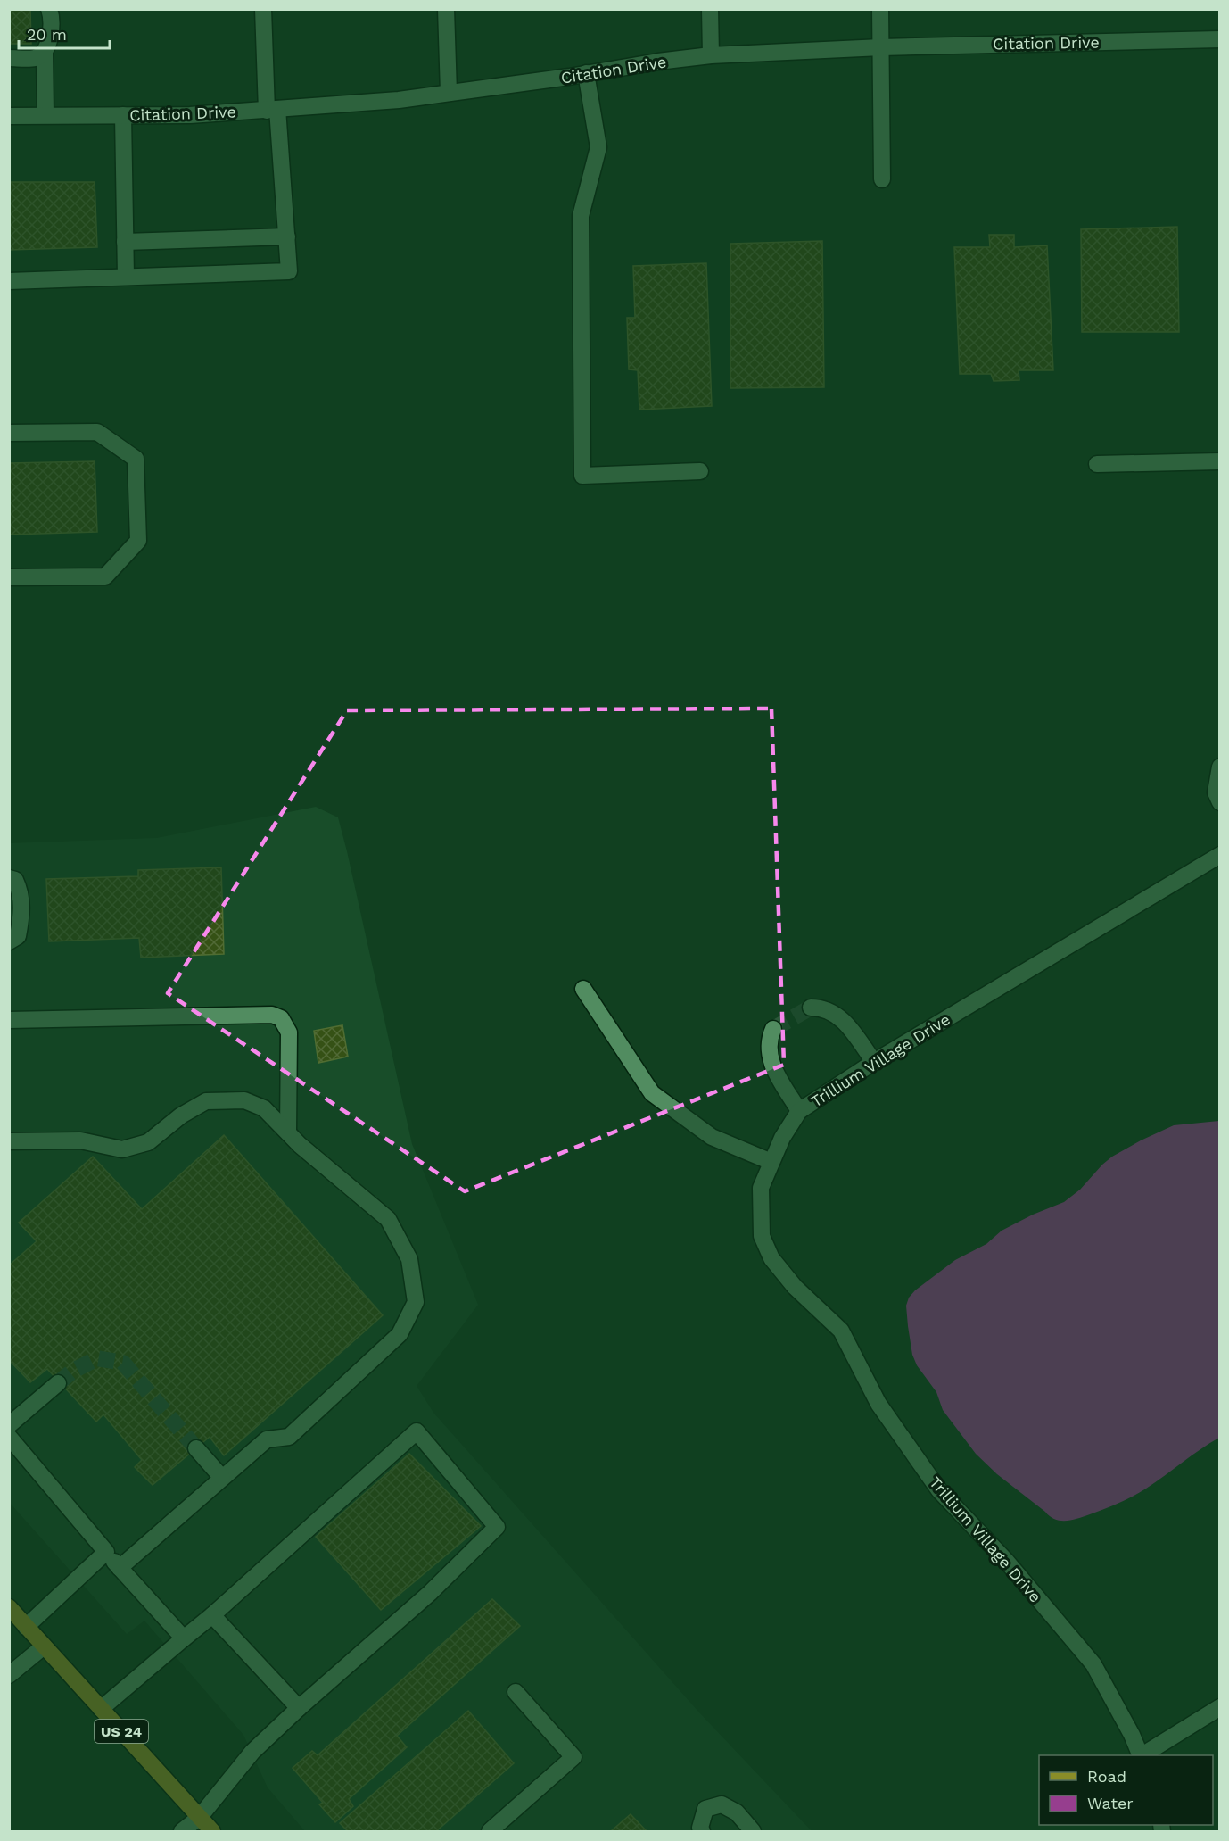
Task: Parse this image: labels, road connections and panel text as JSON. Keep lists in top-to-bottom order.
{
  "streets": {
    "main road": ["US 24"],
    "street": ["Citation Drive", "Trillium Village Drive"]
  },
  "legend": ["Road", "Water"],
  "scale_bar": "20 m"
}
